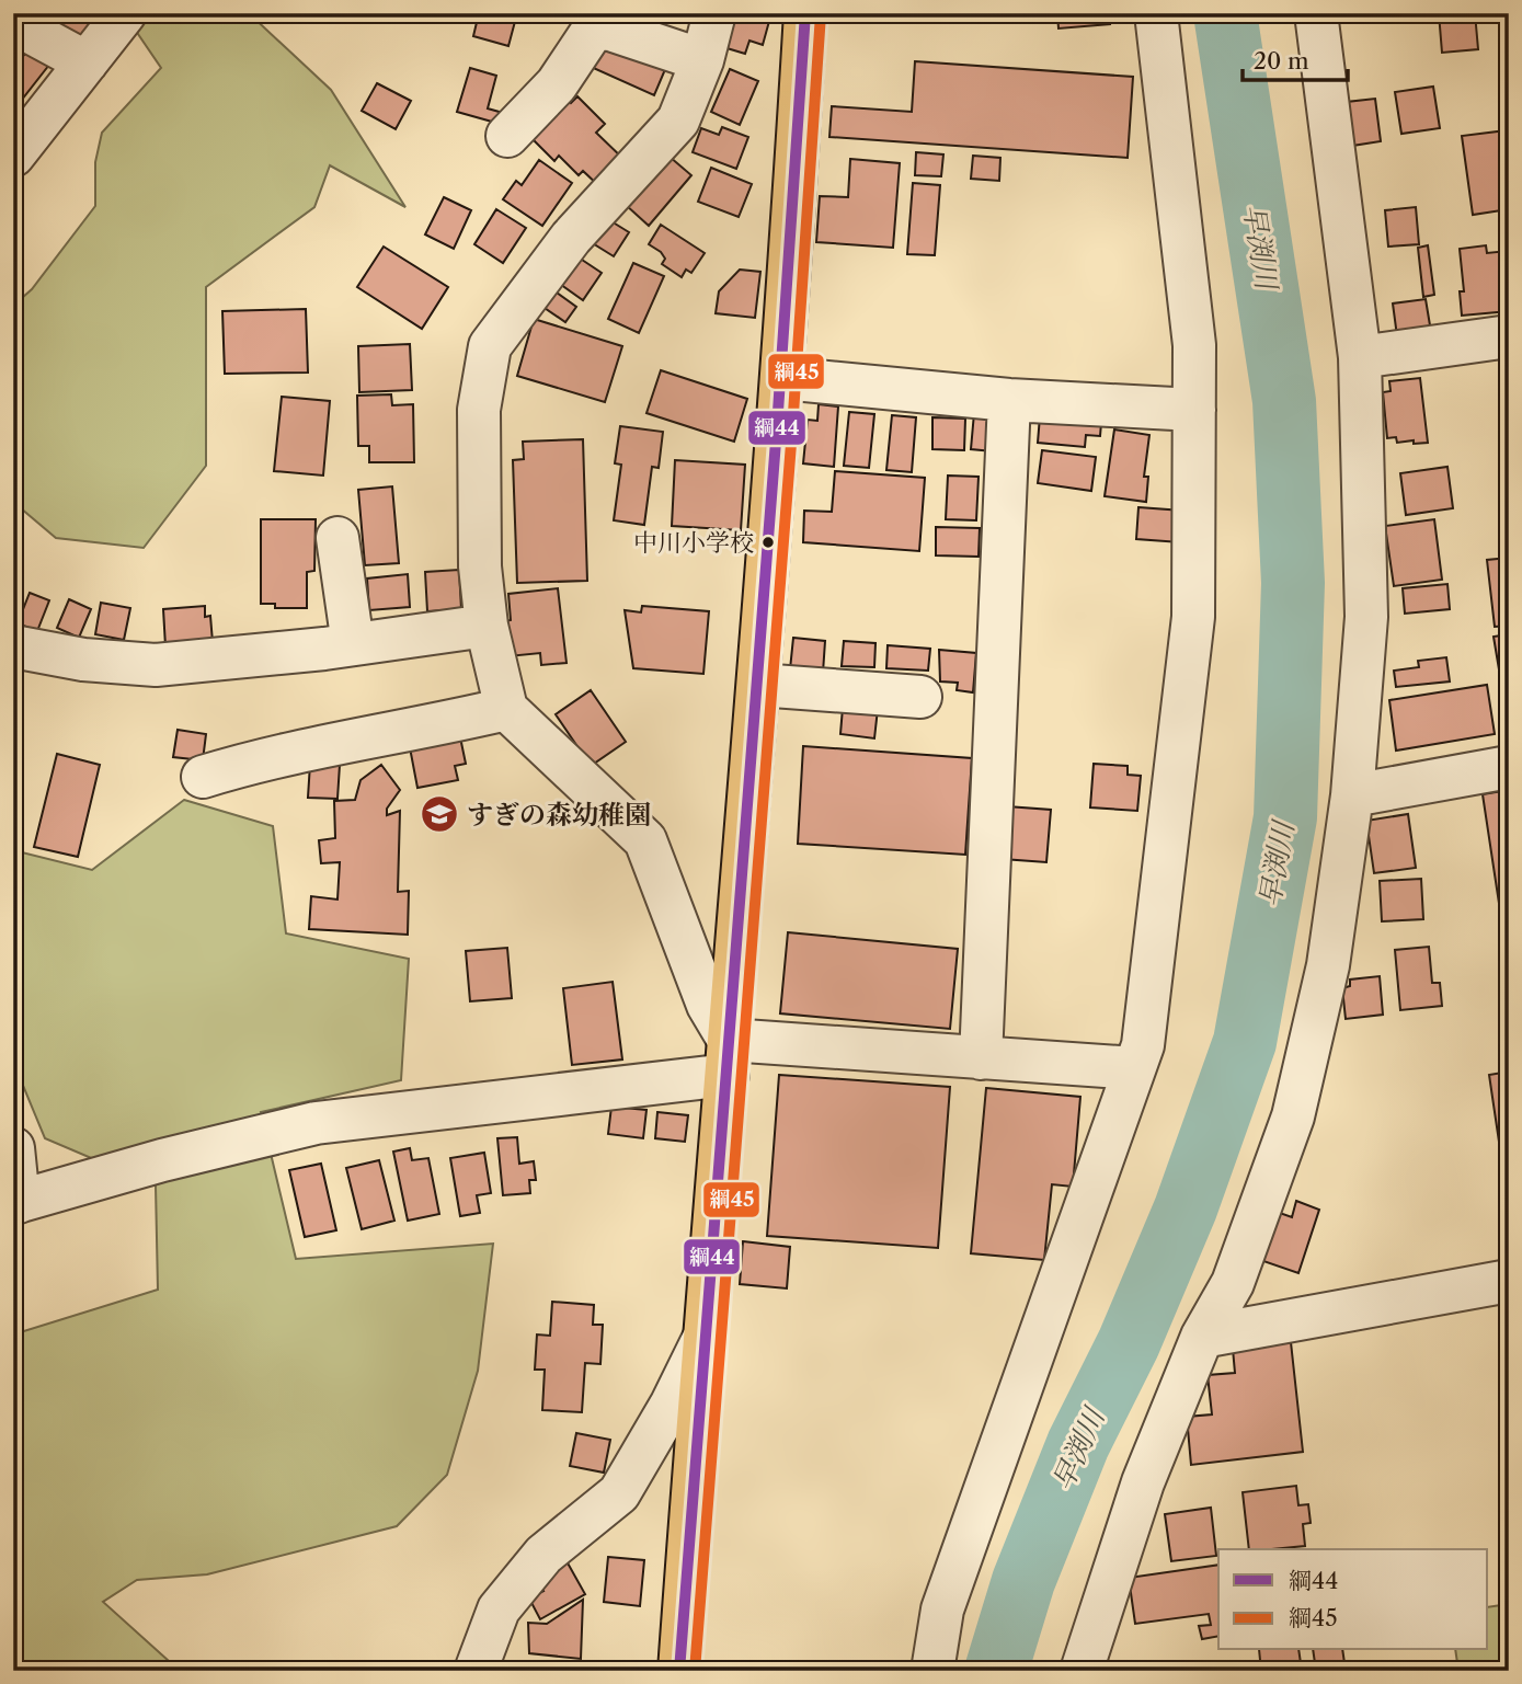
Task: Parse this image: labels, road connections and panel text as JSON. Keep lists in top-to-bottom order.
{
  "water": ["早渕川"],
  "places": {
    "other": ["中川小学校"],
    "school or university": ["すぎの森幼稚園"]
  },
  "lines": ["transit line 綱44", "transit line 綱45"],
  "legend": ["綱44", "綱45"],
  "scale_bar": "20 m"
}
